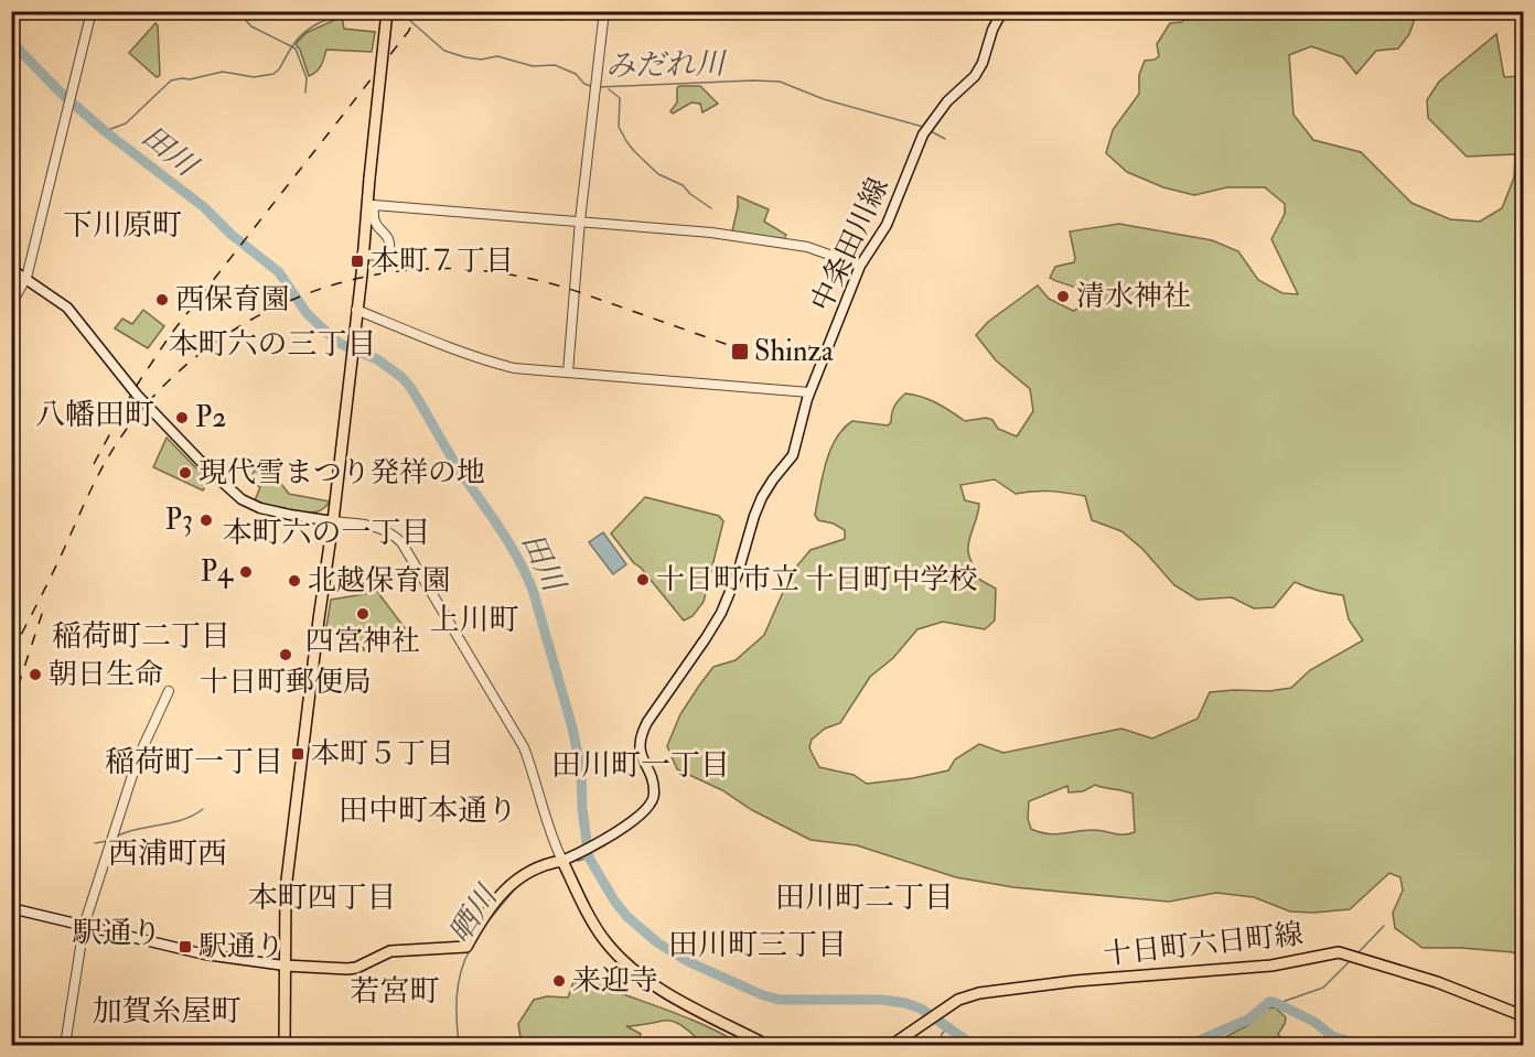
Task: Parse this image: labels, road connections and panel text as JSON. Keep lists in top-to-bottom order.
{
  "streets": {
    "main road": ["中条田川線", "十日町六日町線"]
  },
  "districts": [
    "下川原町",
    "本町六の三丁目",
    "八幡田町",
    "本町六の一丁目",
    "上川町",
    "稲荷町二丁目",
    "稲荷町一丁目",
    "田川町一丁目",
    "田中町本通り",
    "西浦町西",
    "本町四丁目",
    "田川町二丁目",
    "駅通り",
    "田川町三丁目",
    "若宮町",
    "加賀糸屋町"
  ],
  "water": ["みだれ川", "田川", "晒川"],
  "places": {
    "transit": [
      "本町７丁目",
      "Shinza",
      "本町５丁目",
      "駅通り"
    ],
    "other": [
      "清水神社",
      "西保育園",
      "P2",
      "現代雪まつり発祥の地",
      "P3",
      "P4",
      "十日町市立 十日町中学校",
      "北越保育園",
      "四宮神社",
      "十日町郵便局",
      "朝日生命",
      "来迎寺"
    ]
  }
}
